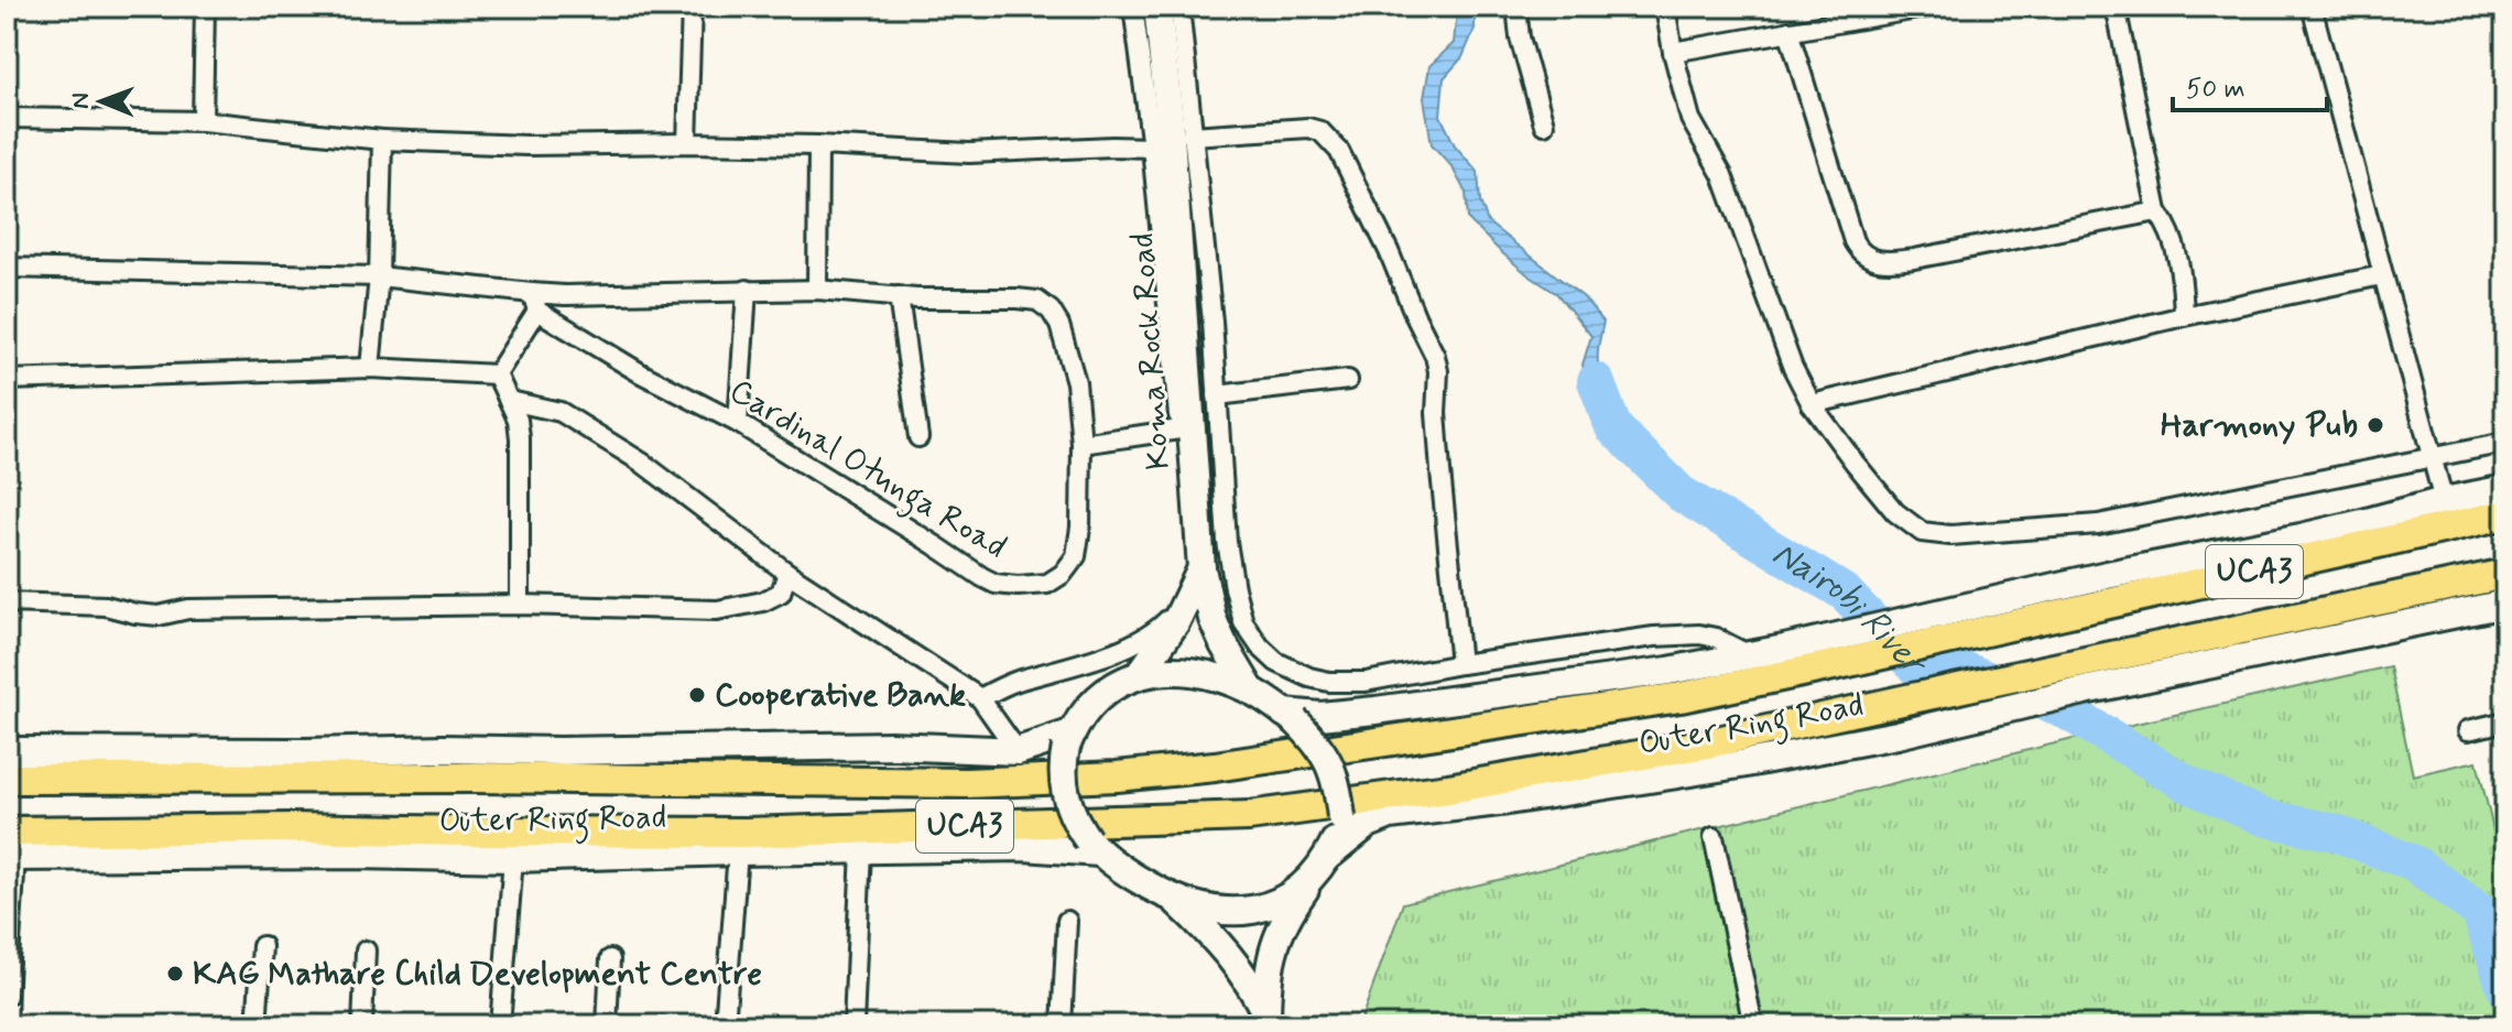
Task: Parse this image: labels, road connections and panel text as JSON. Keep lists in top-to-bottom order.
{
  "streets": {
    "main road": ["Koma Rock Road", "UCA3", "Outer Ring Road"],
    "street": ["Cardinal Otunga Road"]
  },
  "crossings": [
    ["Koma Rock Road", "Outer Ring Road"],
    ["UCA3", "Outer Ring Road"]
  ],
  "water": ["Nairobi River"],
  "places": ["Harmony Pub", "Cooperative Bank", "KAG Mathare Child Development Centre"],
  "scale_bar": "50 m",
  "north": "left"
}
